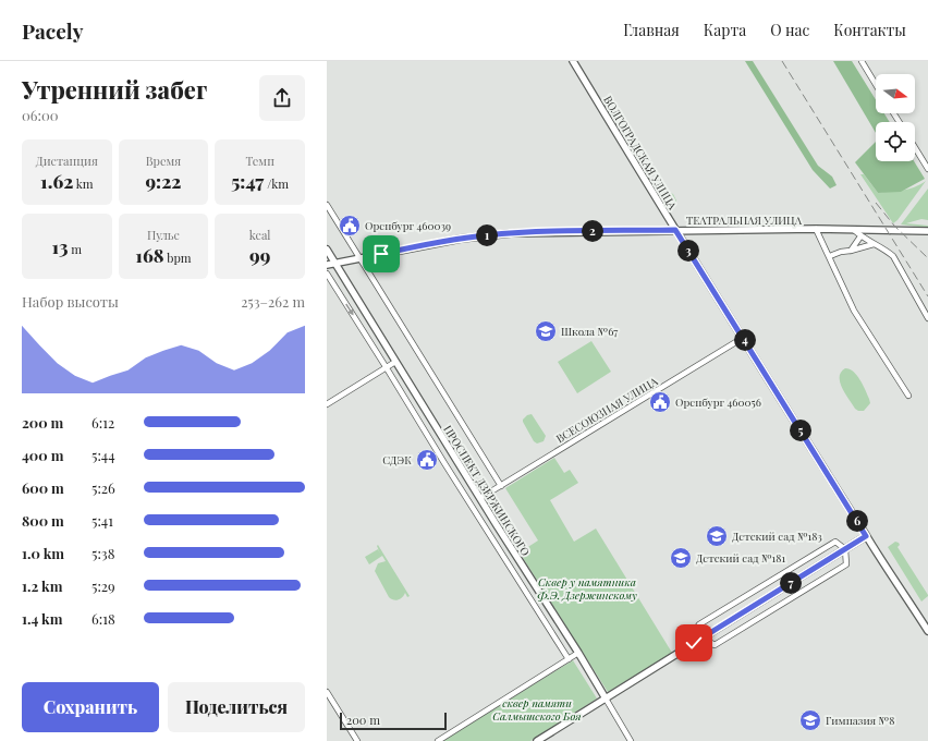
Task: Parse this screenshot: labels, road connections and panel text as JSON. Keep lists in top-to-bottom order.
{
  "streets": {
    "main road": ["ВОЛГОГРАДСКАЯ УЛИЦА", "ТЕАТРАЛЬНАЯ УЛИЦА", "ПРОСПЕКТ ДЗЕРЖИНСКОГО"],
    "street": ["ВСЕСОЮЗНАЯ УЛИЦА"]
  },
  "crossings": [
    ["ВОЛГОГРАДСКАЯ УЛИЦА", "ТЕАТРАЛЬНАЯ УЛИЦА"],
    ["ВОЛГОГРАДСКАЯ УЛИЦА", "ВСЕСОЮЗНАЯ УЛИЦА"],
    ["ТЕАТРАЛЬНАЯ УЛИЦА", "ПРОСПЕКТ ДЗЕРЖИНСКОГО"],
    ["ВСЕСОЮЗНАЯ УЛИЦА", "ПРОСПЕКТ ДЗЕРЖИНСКОГО"]
  ],
  "parks": ["Сквер у памятника Ф.Э. Дзержинскому", "сквер памяти Салмышского Боя"],
  "places": {
    "public building": ["Оренбург 460039", "Оренбург 460056", "СДЭК"],
    "school or university": [
      "Школа №67",
      "Детский сад №183",
      "Детский сад №181",
      "Гимназия №8"
    ]
  },
  "scale_bar": "200 m",
  "north": "right",
  "page": {
    "header": "Pacely",
    "nav": [
      "Главная",
      "Карта",
      "О нас",
      "Контакты"
    ],
    "heading": ["Утренний забег", "06:00"],
    "stats": [
      ["Дистанция", "1.62 km"],
      ["Время", "9:22"],
      ["Темп", "5:47 /km"],
      ["13 m"],
      ["Пульс", "168 bpm"],
      ["kcal", "99"]
    ],
    "pins": [
      "2",
      "1",
      "3",
      "4",
      "5",
      "6",
      "7"
    ],
    "chart": ["Набор высоты", "253–262 m"],
    "list": [
      {
        "name": "200 m",
        "note": "6:12"
      },
      {
        "name": "400 m",
        "note": "5:44"
      },
      {
        "name": "600 m",
        "note": "5:26"
      },
      {
        "name": "800 m",
        "note": "5:41"
      },
      {
        "name": "1.0 km",
        "note": "5:38"
      },
      {
        "name": "1.2 km",
        "note": "5:29"
      },
      {
        "name": "1.4 km",
        "note": "6:18"
      }
    ],
    "buttons": ["Сохранить", "Поделиться"],
    "scale": "200 m"
  }
}
